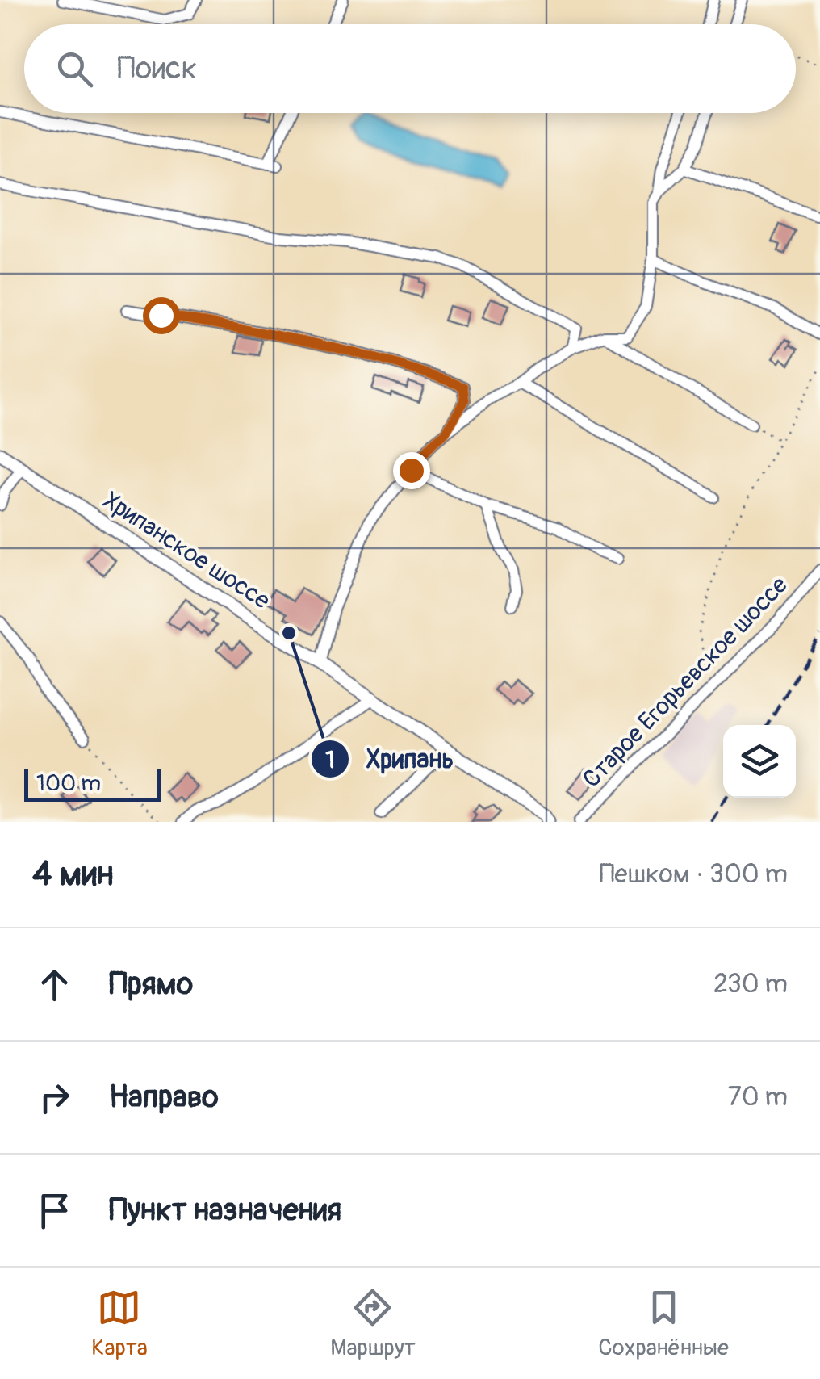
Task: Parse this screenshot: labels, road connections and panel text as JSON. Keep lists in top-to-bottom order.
{
  "streets": {
    "main road": ["Хрипанское шоссе"],
    "street": ["Старое Егорьевское шоссе"]
  },
  "places": ["Хрипань"],
  "scale_bar": "100 m",
  "page": {
    "search": "Поиск",
    "scale": "100 m",
    "heading": ["4 мин", "Пешком · 300 m"],
    "list": [
      ["Прямо", "230 m"],
      ["Направо", "70 m"],
      "Пункт назначения"
    ],
    "nav": ["Карта", "Маршрут", "Сохранённые"]
  }
}
